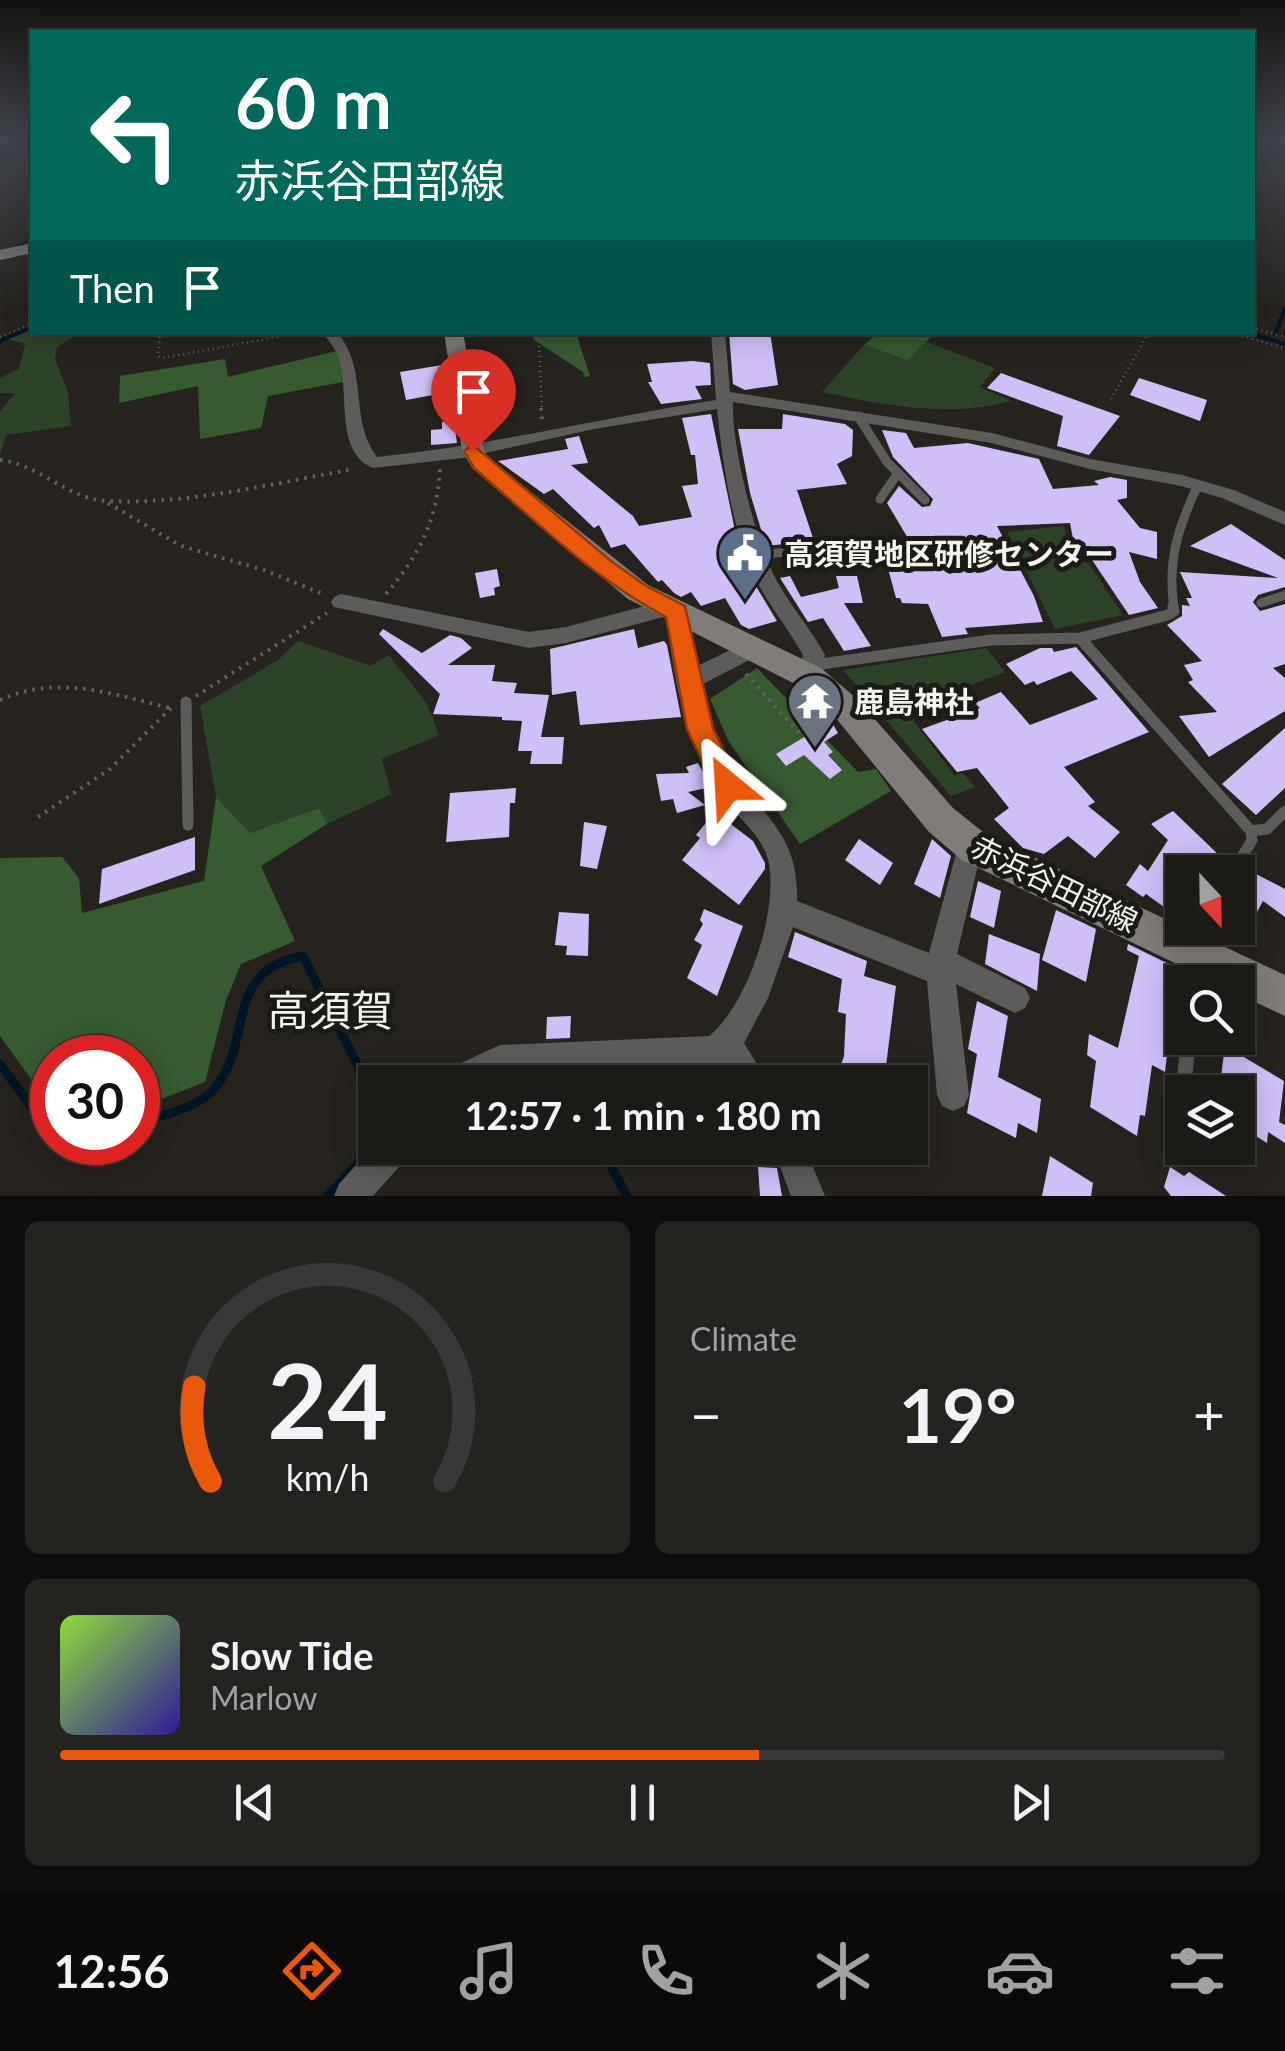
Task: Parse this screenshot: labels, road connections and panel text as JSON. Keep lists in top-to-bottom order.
{
  "streets": {
    "main road": ["赤浜谷田部線"]
  },
  "districts": ["高須賀"],
  "places": {
    "public building": ["高須賀地区研修センター"],
    "temple": ["鹿島神社"]
  },
  "north": "bottom",
  "page": {
    "turn": ["60 m", "赤浜谷田部線"],
    "then": "Then",
    "limit": "30",
    "trip": "12:57 · 1 min · 180 m",
    "tile": "Climate",
    "heat": ["−", "19°", "+"],
    "song": ["Slow Tide", "Marlow"],
    "tabs": "12:56",
    "gauge": ["24", "km/h"]
  }
}
